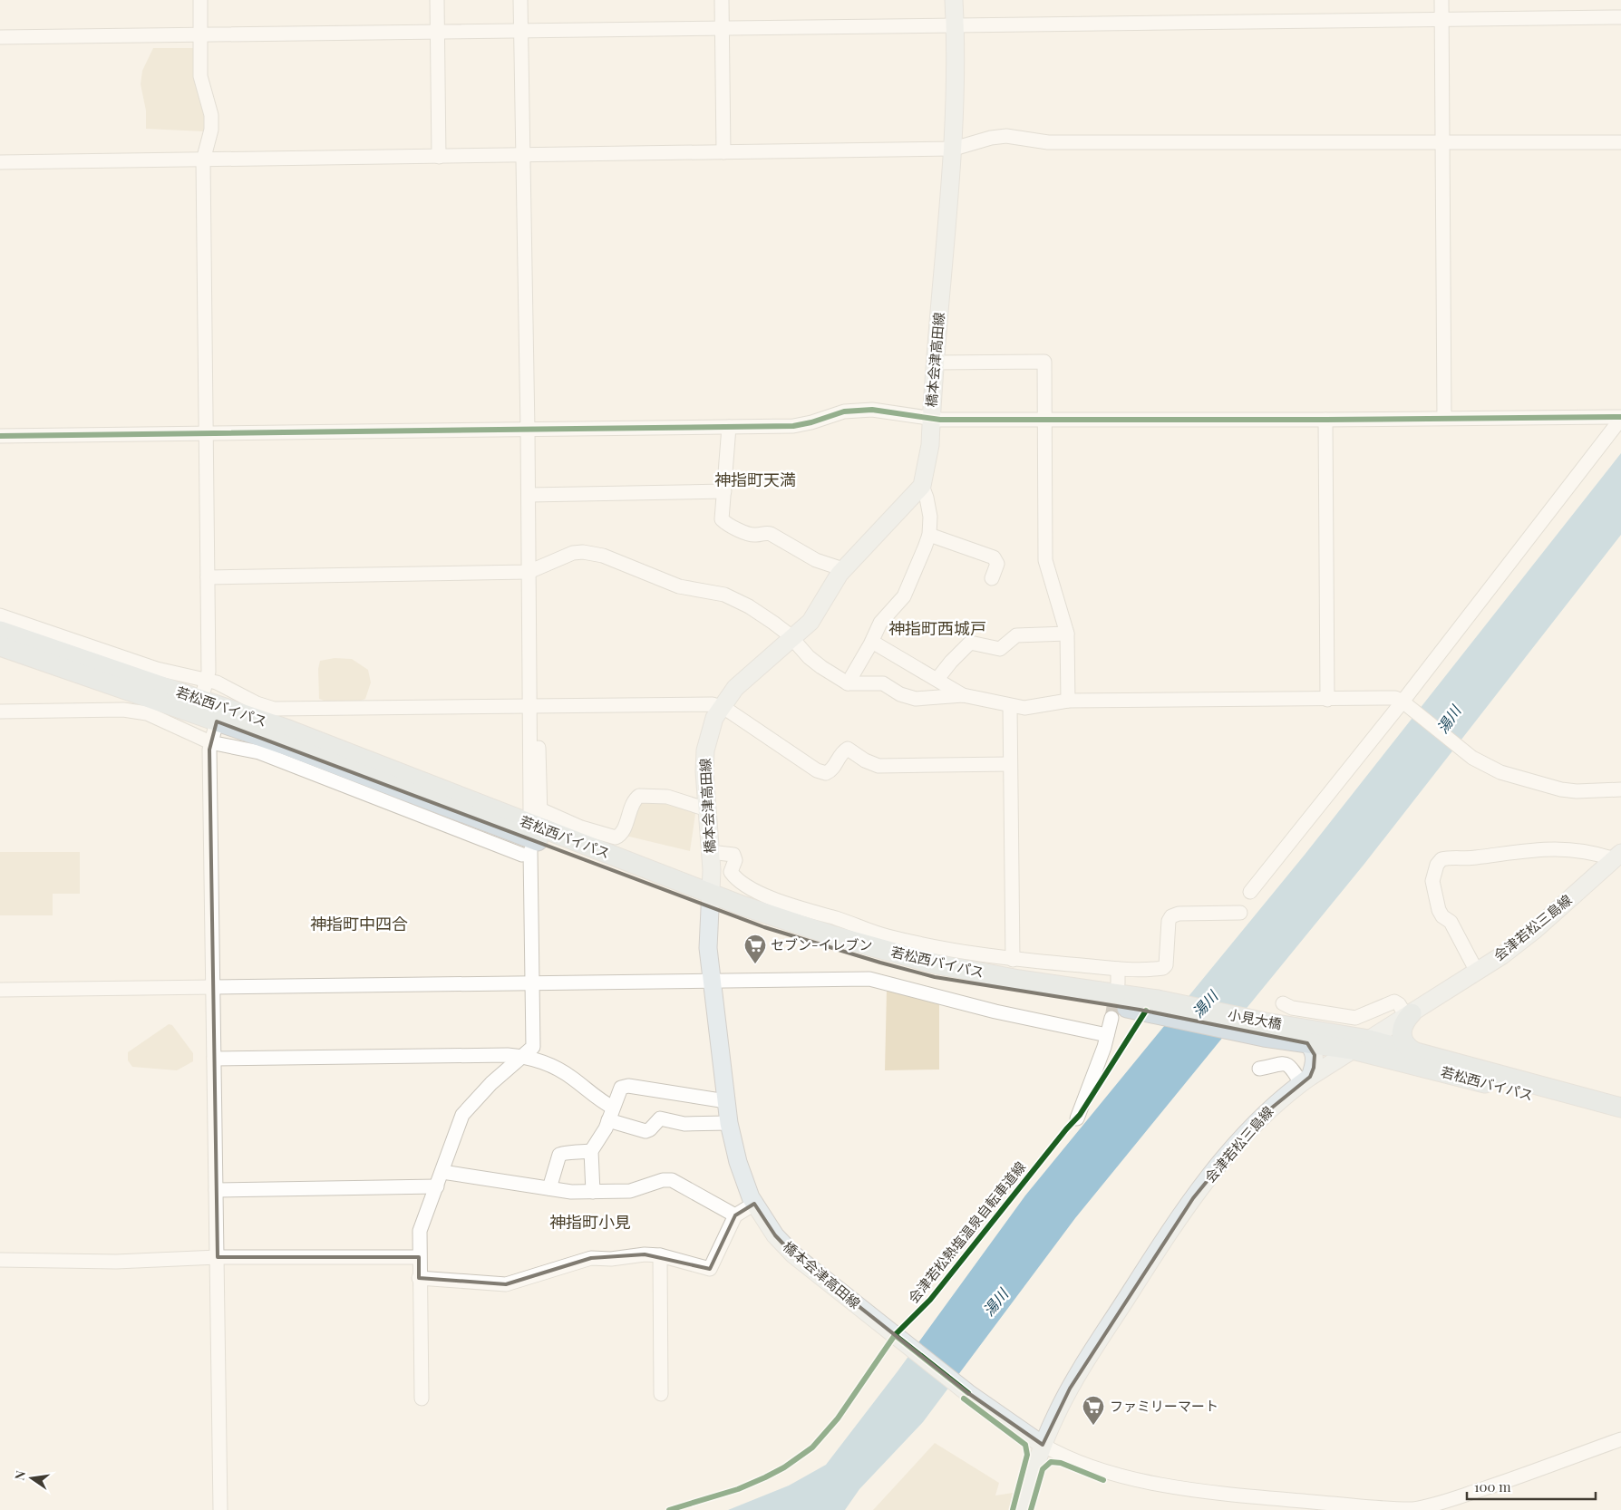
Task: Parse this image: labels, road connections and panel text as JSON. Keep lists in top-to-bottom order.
{
  "streets": {
    "highway": ["若松西バイパス", "小見大橋"],
    "main road": ["橋本会津高田線", "会津若松三島線"],
    "cycle path": ["会津若松熱塩温泉自転車道線"]
  },
  "crossings": [
    ["橋本会津高田線", "若松西バイパス"],
    ["橋本会津高田線", "会津若松三島線"],
    ["若松西バイパス", "会津若松三島線"],
    ["若松西バイパス", "小見大橋"],
    ["会津若松三島線", "小見大橋"]
  ],
  "districts": [
    "神指町天満",
    "神指町西城戸",
    "神指町中四合",
    "神指町小見"
  ],
  "water": ["湯川"],
  "places": {
    "supermarket": ["セブン-イレブン", "ファミリーマート"]
  },
  "scale_bar": "100 m",
  "north": "left"
}
